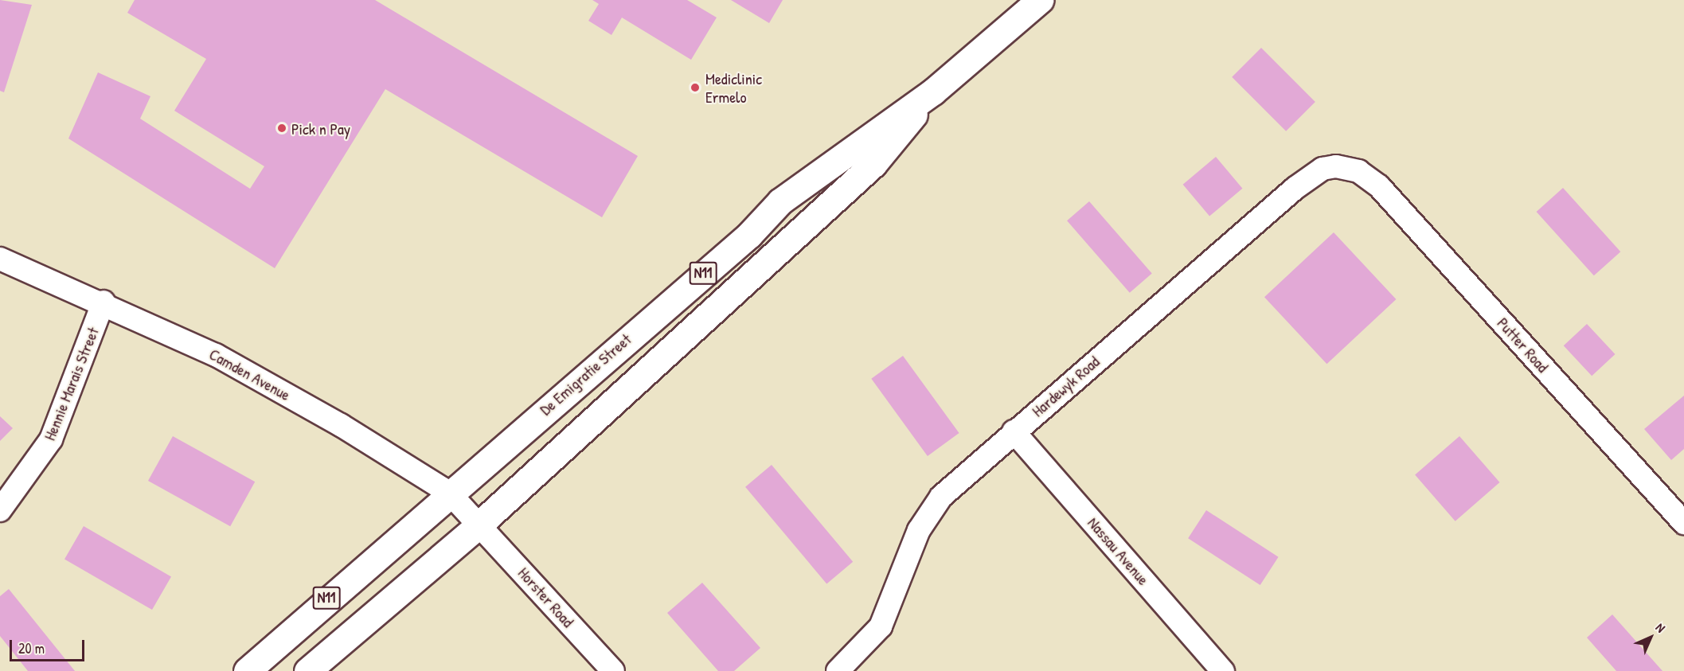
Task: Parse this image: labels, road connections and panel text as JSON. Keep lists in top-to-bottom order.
{
  "streets": {
    "highway": ["N11", "De Emigratie Street"],
    "street": [
      "Putter Road",
      "Camden Avenue",
      "Hennie Marais Street",
      "Hardewyk Road",
      "Nassau Avenue",
      "Horster Road"
    ]
  },
  "crossings": [
    ["Putter Road", "Hardewyk Road"],
    ["Camden Avenue", "De Emigratie Street"],
    ["Camden Avenue", "Hennie Marais Street"],
    ["Camden Avenue", "Horster Road"],
    ["De Emigratie Street", "Horster Road"],
    ["Hardewyk Road", "Nassau Avenue"]
  ],
  "places": ["Mediclinic Ermelo", "Pick n Pay"],
  "scale_bar": "20 m",
  "north": "top right"
}
